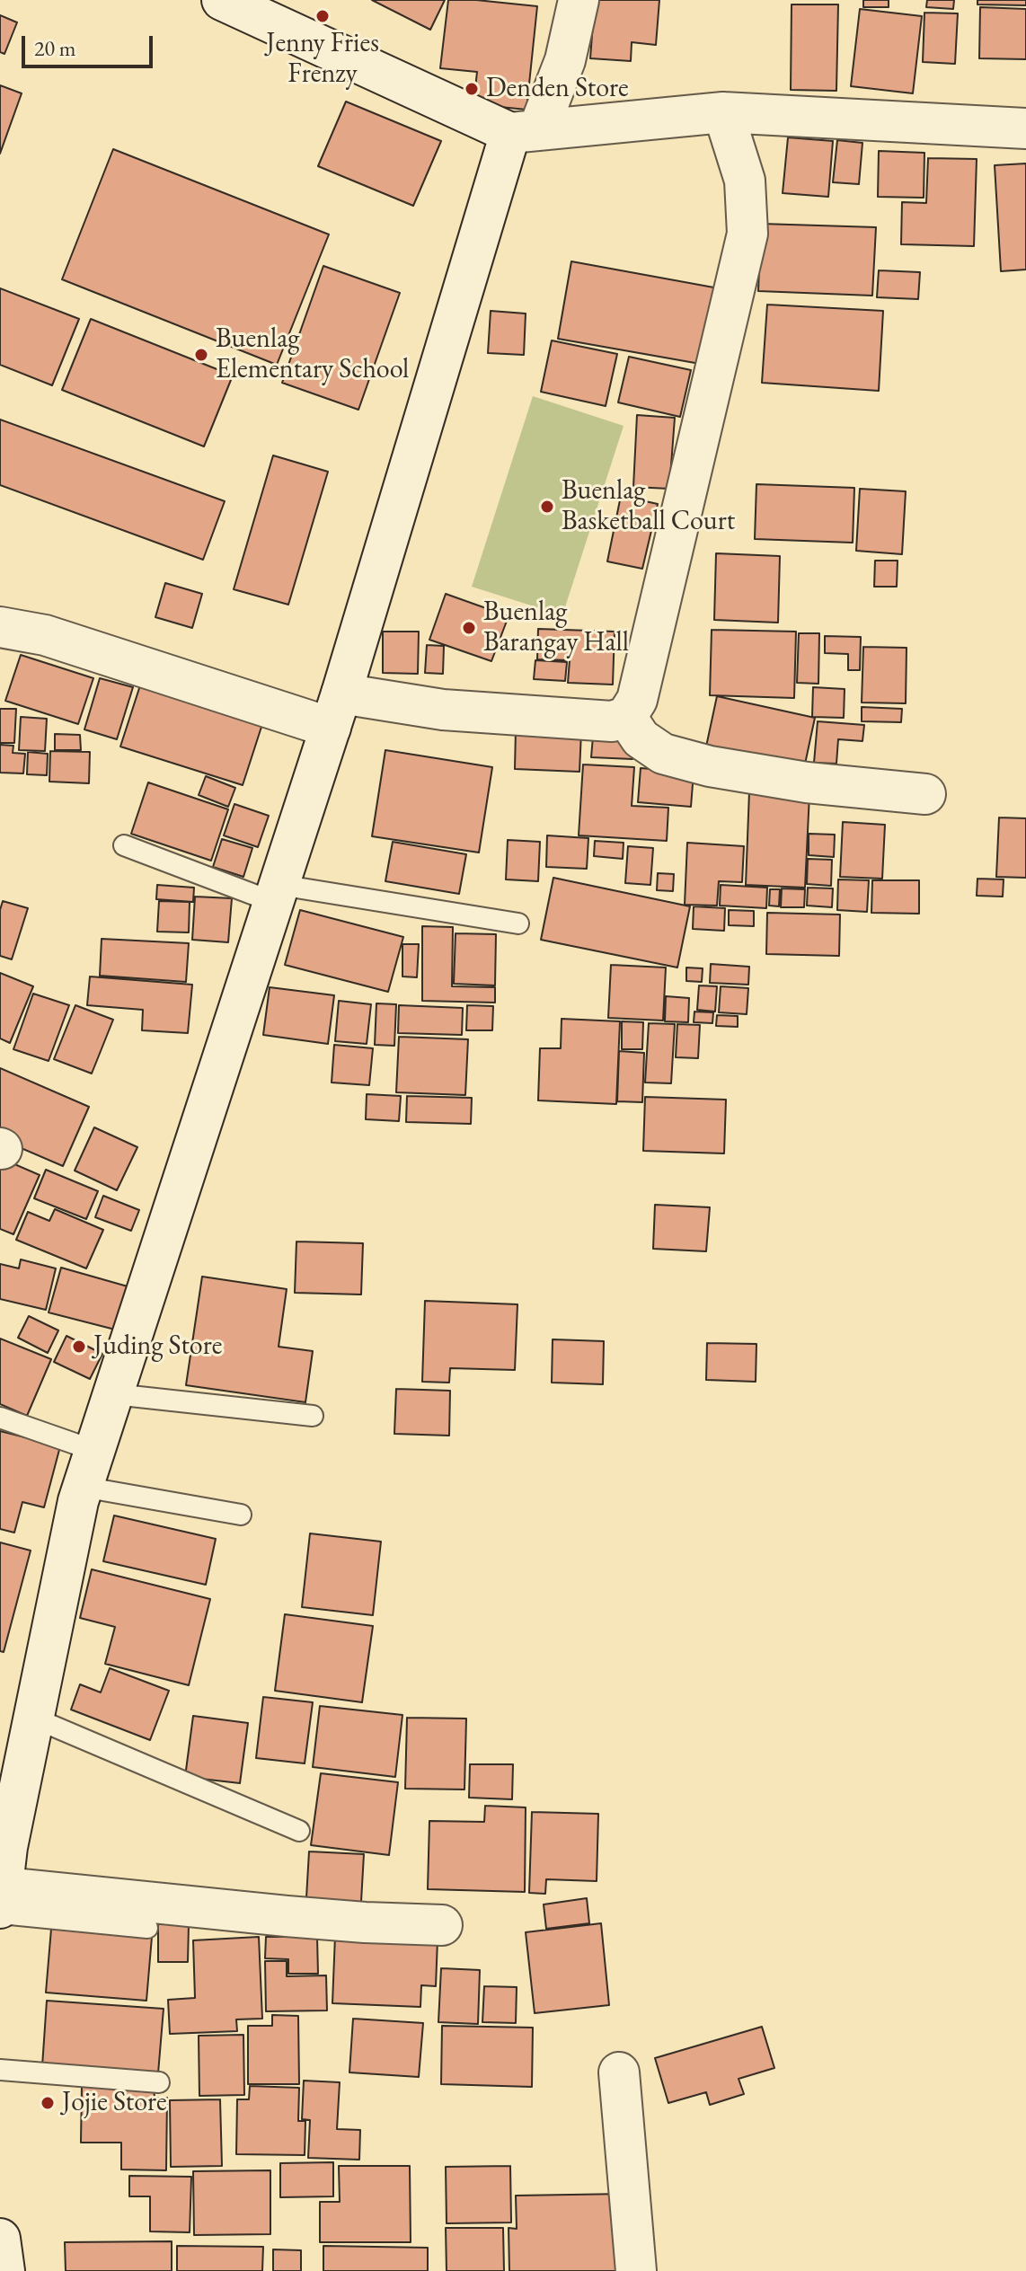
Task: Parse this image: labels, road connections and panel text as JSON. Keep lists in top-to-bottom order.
{
  "places": [
    "Jenny Fries Frenzy",
    "Denden Store",
    "Buenlag Elementary School",
    "Buenlag Basketball Court",
    "Buenlag Barangay Hall",
    "Juding Store",
    "Jojie Store"
  ],
  "scale_bar": "20 m"
}
